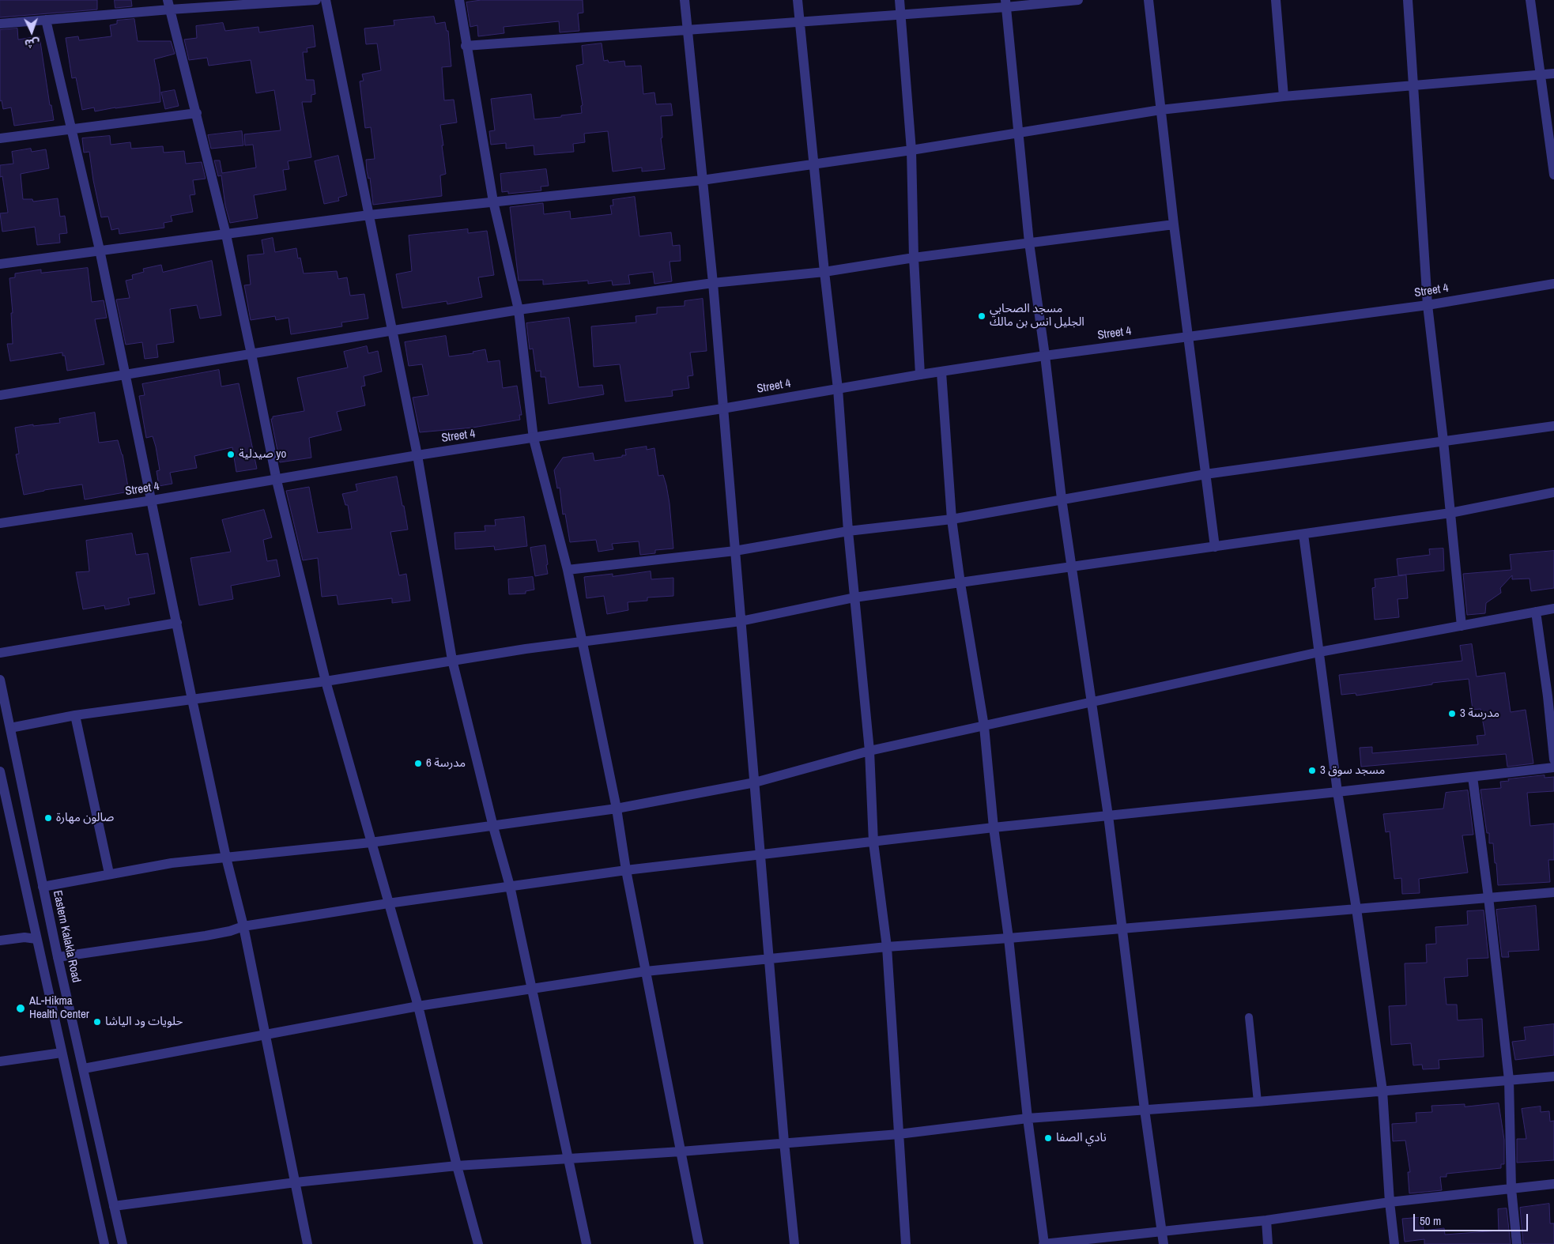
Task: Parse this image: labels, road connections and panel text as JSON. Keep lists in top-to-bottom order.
{
  "streets": {
    "street": ["Street 4", "Eastern Kalakla Road"]
  },
  "places": [
    "مسجد الصحابي الجليل انس بن مالك",
    "صيدلية yo",
    "مدرسة 3",
    "مدرسة 6",
    "مسجد سوق 3",
    "صالون مهارة",
    "AL-Hikma Health Center",
    "حلويات ود الياشا",
    "نادي الصفا"
  ],
  "scale_bar": "50 m",
  "north": "bottom"
}
